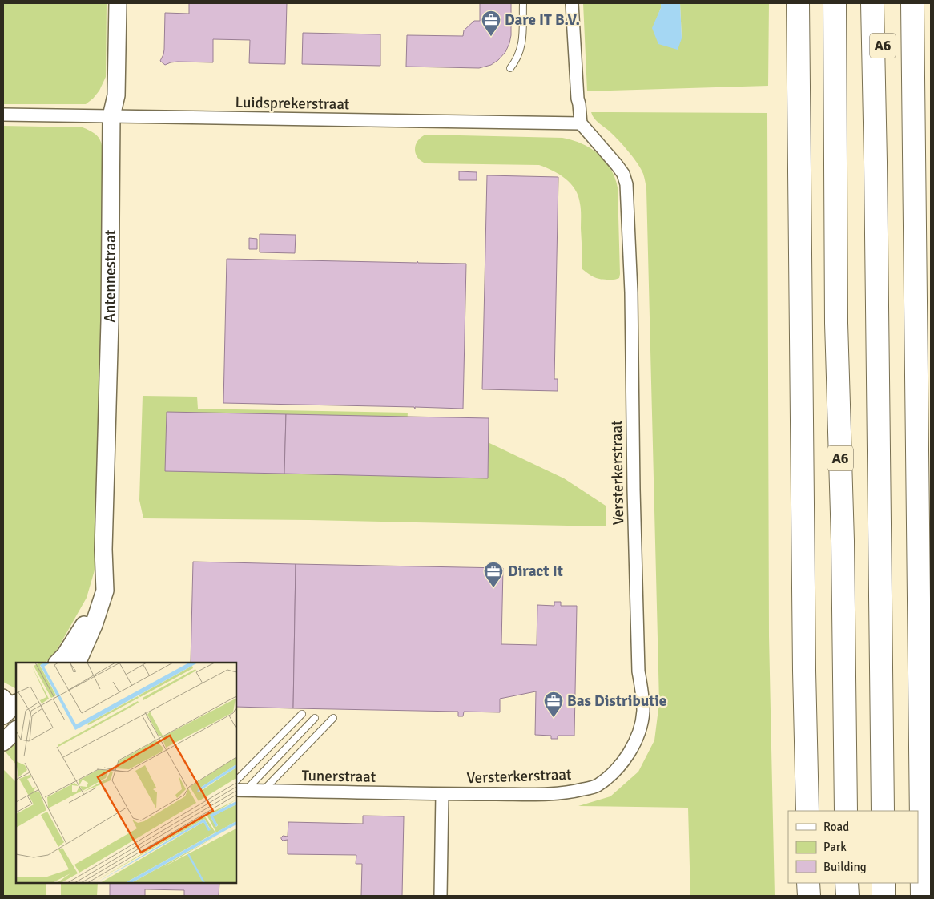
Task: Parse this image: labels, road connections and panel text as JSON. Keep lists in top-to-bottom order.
{
  "streets": {
    "highway": ["A6"],
    "street": [
      "Luidsprekerstraat",
      "Antennestraat",
      "Versterkerstraat",
      "Tunerstraat"
    ]
  },
  "crossings": [
    ["Luidsprekerstraat", "Antennestraat"],
    ["Luidsprekerstraat", "Versterkerstraat"],
    ["Versterkerstraat", "Tunerstraat"]
  ],
  "places": {
    "office": ["Dare IT B.V.", "Diract It", "Bas Distributie"]
  },
  "legend": ["Road", "Park", "Building"]
}
